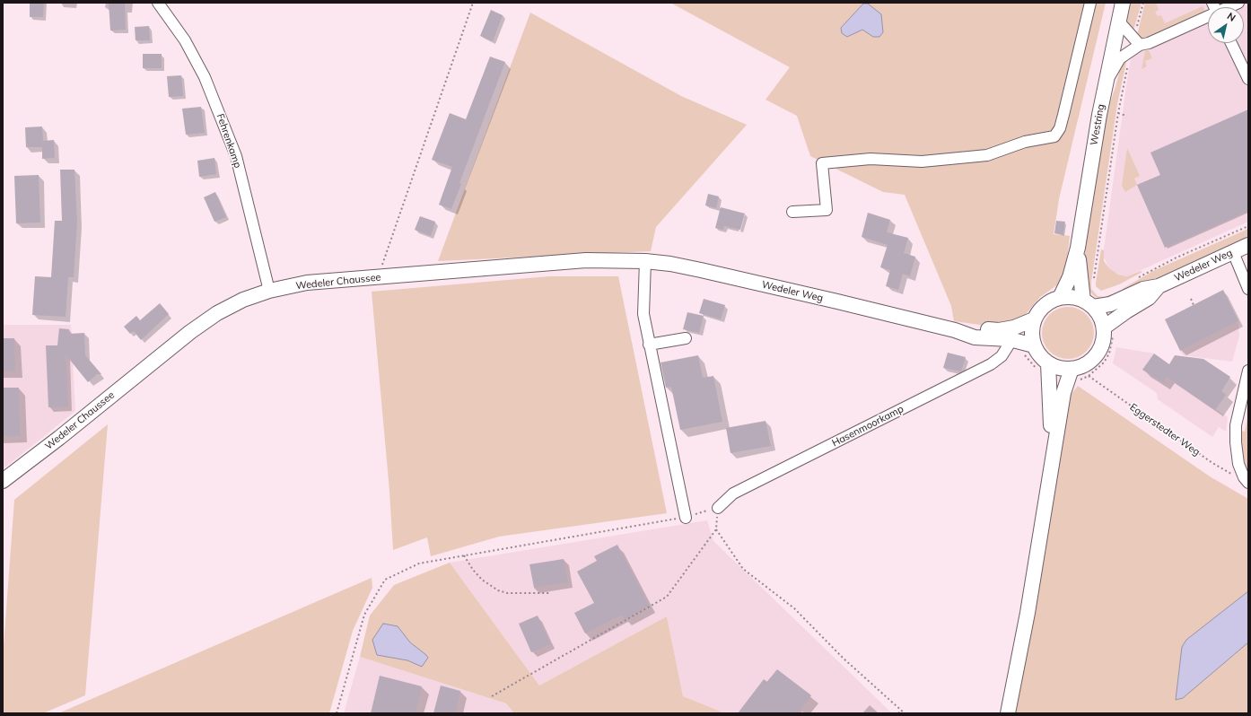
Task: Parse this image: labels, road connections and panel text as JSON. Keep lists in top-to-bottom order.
{
  "streets": {
    "main road": ["Westring", "Wedeler Weg", "Wedeler Chaussee"],
    "street": ["Fehrenkamp", "Hasenmoorkamp"],
    "path": ["Eggerstedter Weg"]
  },
  "crossings": [
    ["Westring", "Wedeler Weg"],
    ["Westring", "Eggerstedter Weg"],
    ["Fehrenkamp", "Wedeler Chaussee"],
    ["Wedeler Weg", "Wedeler Chaussee"],
    ["Wedeler Weg", "Hasenmoorkamp"],
    ["Wedeler Weg", "Eggerstedter Weg"]
  ],
  "north": "top right"
}
